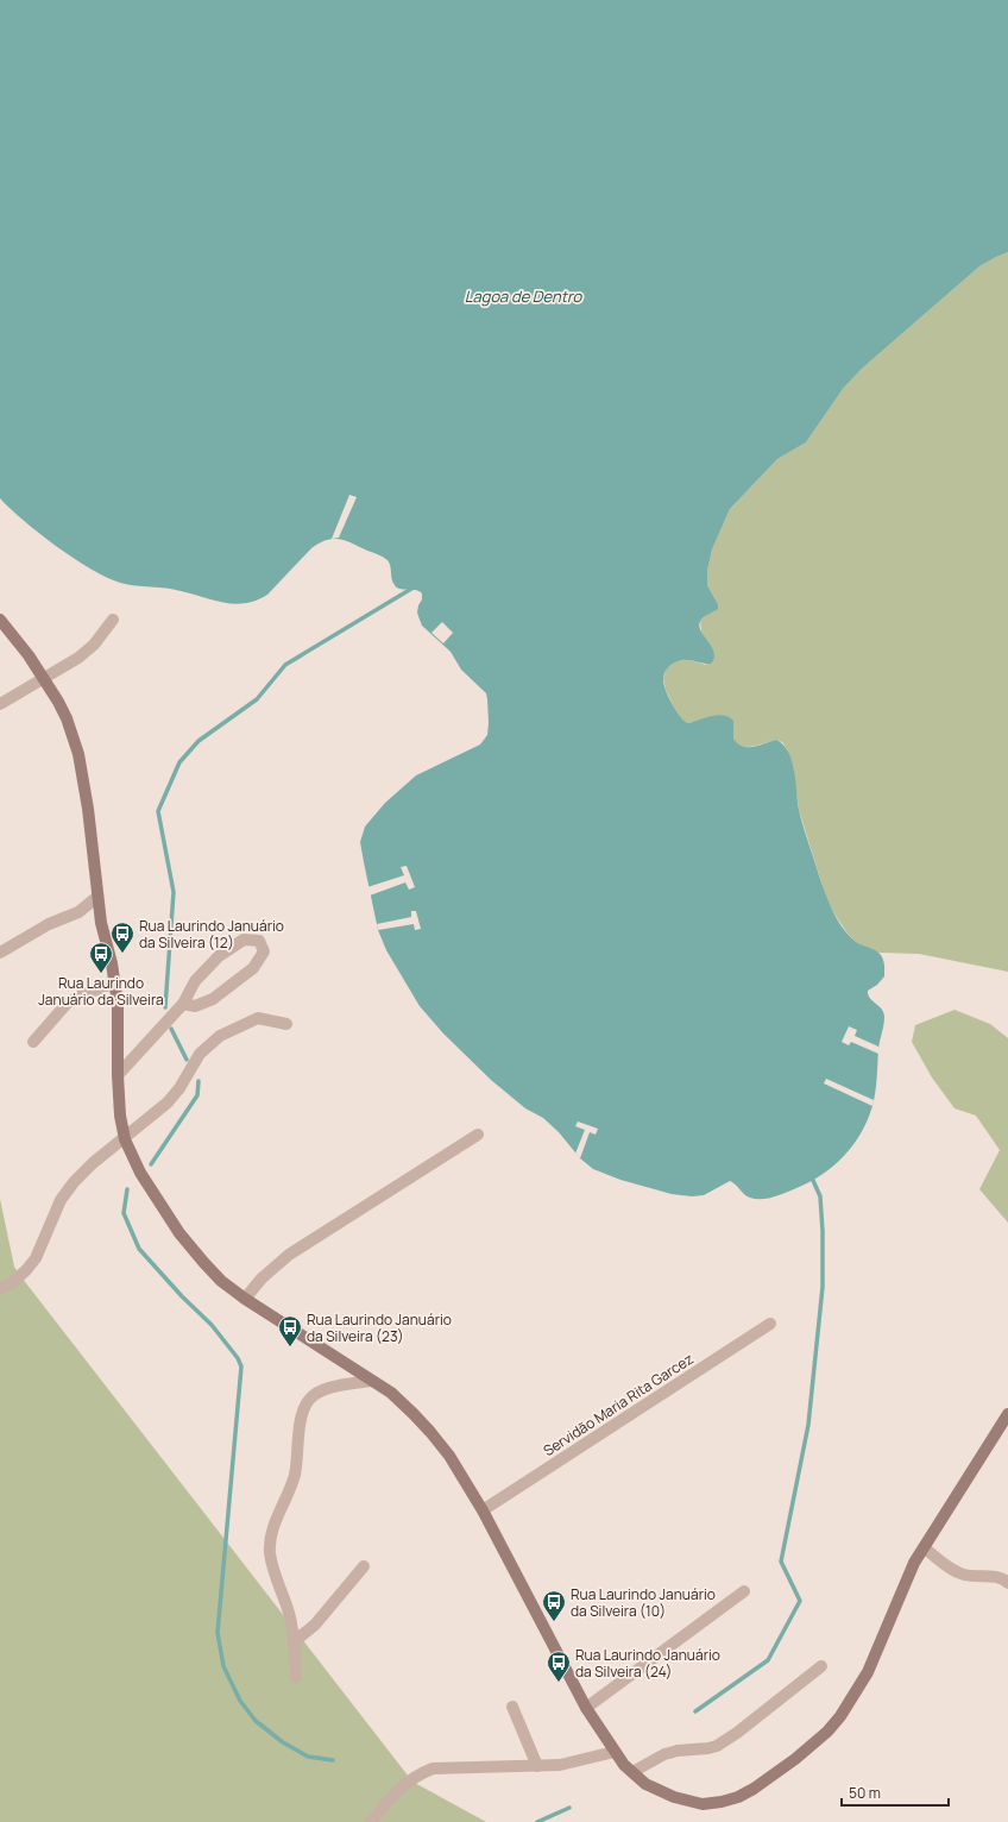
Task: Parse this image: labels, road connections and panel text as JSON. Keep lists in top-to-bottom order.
{
  "streets": {
    "street": ["Servidão Maria Rita Garcez"]
  },
  "water": ["Lagoa de Dentro"],
  "places": {
    "bus stop": [
      "Rua Laurindo Januário da Silveira (12)",
      "Rua Laurindo Januário da Silveira",
      "Rua Laurindo Januário da Silveira (23)",
      "Rua Laurindo Januário da Silveira (10)",
      "Rua Laurindo Januário da Silveira (24)"
    ]
  },
  "scale_bar": "50 m"
}
